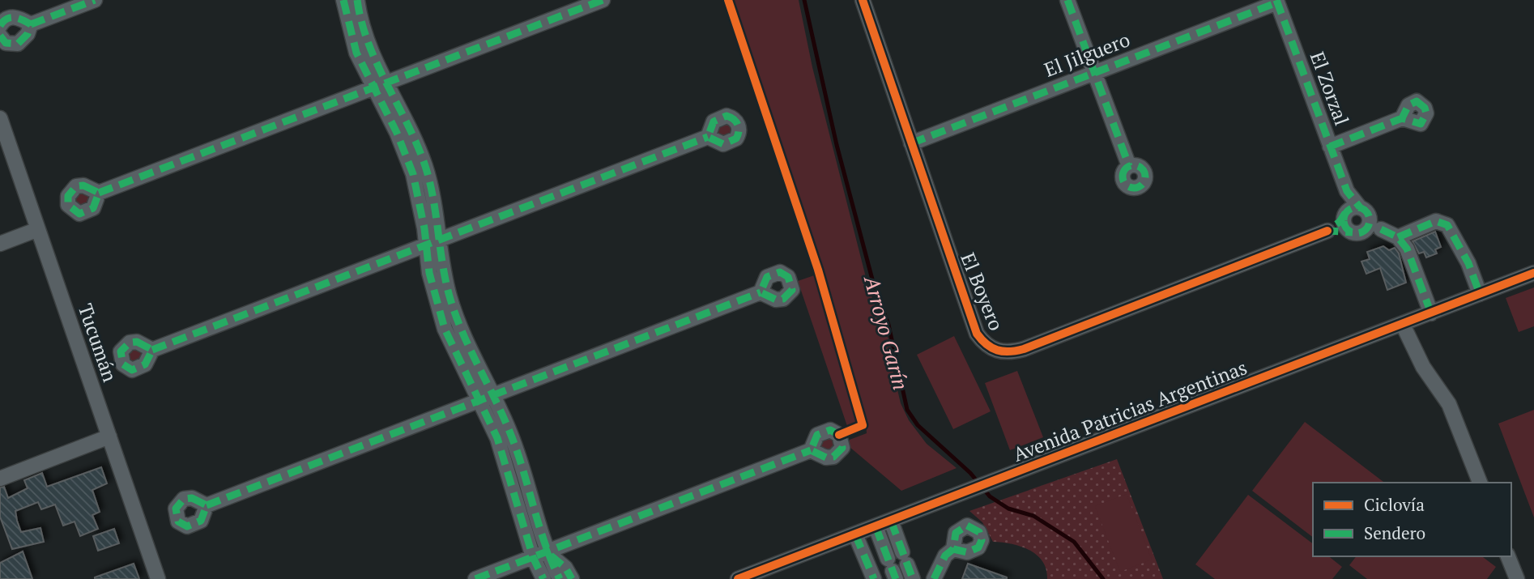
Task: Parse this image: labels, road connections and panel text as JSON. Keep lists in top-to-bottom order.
{
  "streets": {
    "street": [
      "El Jilguero",
      "El Zorzal",
      "El Boyero",
      "Tucumán",
      "Avenida Patricias Argentinas"
    ]
  },
  "crossings": [
    ["El Jilguero", "El Zorzal"],
    ["El Jilguero", "El Boyero"]
  ],
  "water": ["Arroyo Garín"],
  "legend": ["Ciclovía", "Sendero"]
}
